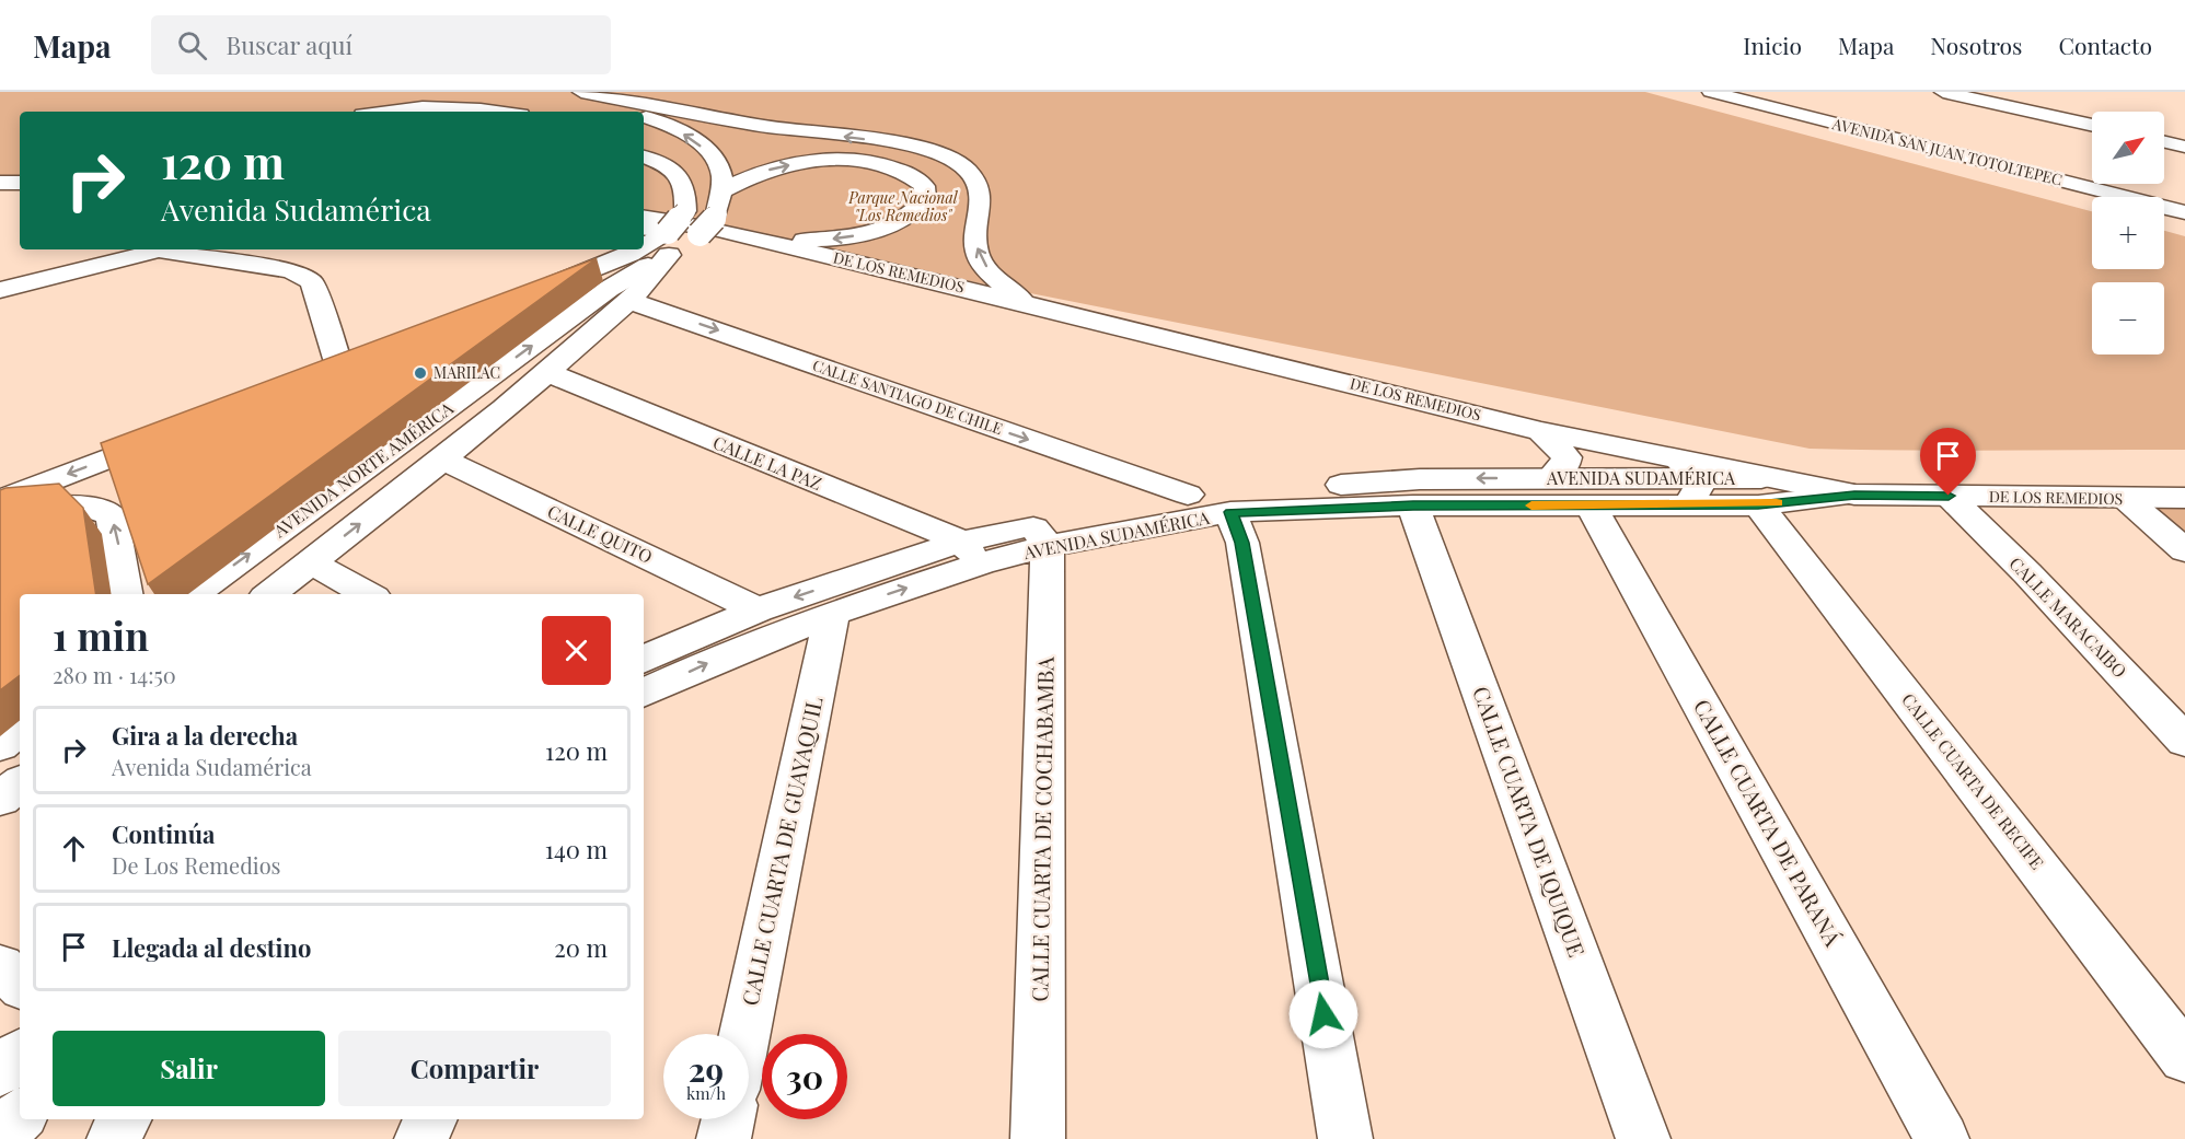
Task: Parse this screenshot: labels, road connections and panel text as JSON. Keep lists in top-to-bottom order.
{
  "streets": {
    "street": [
      "AVENIDA SAN JUAN TOTOLTEPEC",
      "DE LOS REMEDIOS",
      "CALLE SANTIAGO DE CHILE",
      "CALLE LA PAZ",
      "AVENIDA NORTE AMÉRICA",
      "AVENIDA SUDAMÉRICA",
      "CALLE QUITO",
      "CALLE MARACAIBO",
      "CALLE CUARTA DE RECIFE",
      "CALLE CUARTA DE IQUIQUE",
      "CALLE CUARTA DE PARANÁ",
      "CALLE CUARTA DE COCHABAMBA",
      "CALLE CUARTA DE GUAYAQUIL"
    ]
  },
  "crossings": [
    ["DE LOS REMEDIOS", "AVENIDA NORTE AMÉRICA"],
    ["DE LOS REMEDIOS", "AVENIDA SUDAMÉRICA"],
    ["DE LOS REMEDIOS", "CALLE MARACAIBO"],
    ["DE LOS REMEDIOS", "CALLE CUARTA DE RECIFE"],
    ["CALLE SANTIAGO DE CHILE", "AVENIDA NORTE AMÉRICA"],
    ["CALLE SANTIAGO DE CHILE", "AVENIDA SUDAMÉRICA"],
    ["CALLE LA PAZ", "AVENIDA NORTE AMÉRICA"],
    ["CALLE LA PAZ", "AVENIDA SUDAMÉRICA"],
    ["AVENIDA NORTE AMÉRICA", "CALLE QUITO"],
    ["AVENIDA SUDAMÉRICA", "CALLE QUITO"],
    ["AVENIDA SUDAMÉRICA", "CALLE CUARTA DE RECIFE"],
    ["AVENIDA SUDAMÉRICA", "CALLE CUARTA DE IQUIQUE"],
    ["AVENIDA SUDAMÉRICA", "CALLE CUARTA DE PARANÁ"],
    ["AVENIDA SUDAMÉRICA", "CALLE CUARTA DE COCHABAMBA"],
    ["AVENIDA SUDAMÉRICA", "CALLE CUARTA DE GUAYAQUIL"]
  ],
  "one_way": ["CALLE SANTIAGO DE CHILE"],
  "parks": ["Parque Nacional \"Los Remedios\""],
  "places": ["MARILAC"],
  "north": "top right",
  "page": {
    "header": "Mapa",
    "search": "Buscar aquí",
    "nav": [
      "Inicio",
      "Mapa",
      "Nosotros",
      "Contacto"
    ],
    "map_buttons": ["+", "−"],
    "turn": ["120 m", "Avenida Sudamérica"],
    "heading": ["1 min", "280 m · 14:50"],
    "list": [
      {
        "name": "Gira a la derecha",
        "note": "Avenida Sudamérica",
        "value": "120 m"
      },
      {
        "name": "Continúa",
        "note": "De Los Remedios",
        "value": "140 m"
      },
      {
        "name": "Llegada al destino",
        "value": "20 m"
      }
    ],
    "buttons": ["Salir", "Compartir"],
    "speed": "29 km/h",
    "limit": "30"
  }
}
